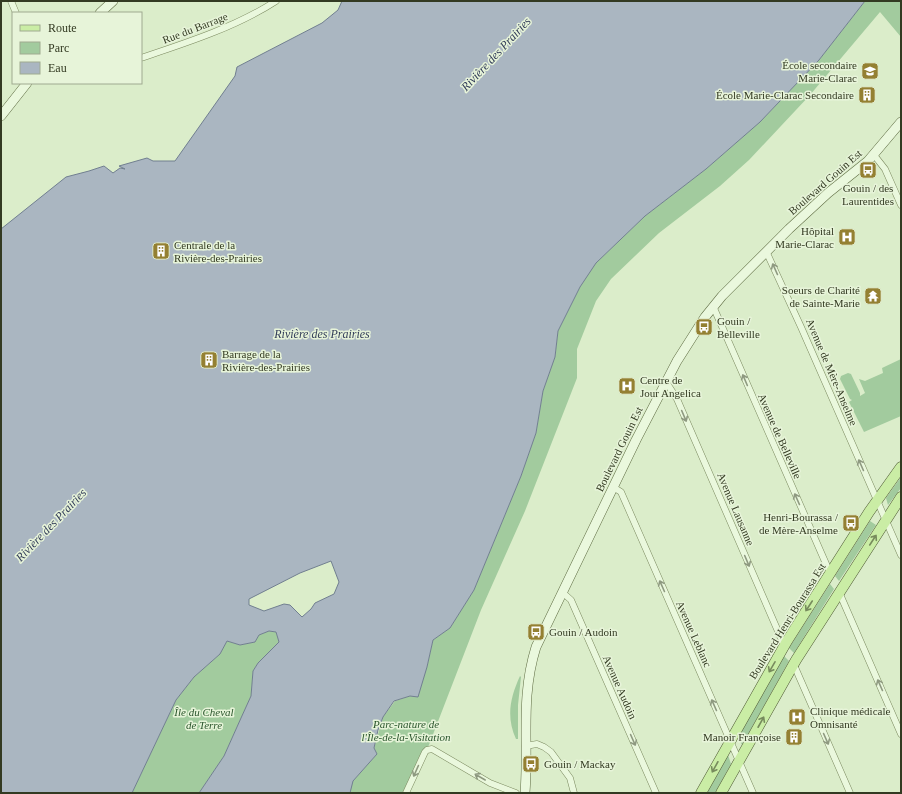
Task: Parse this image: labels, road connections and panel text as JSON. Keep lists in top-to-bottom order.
{
  "streets": {
    "main road": ["Boulevard Henri-Bourassa Est"],
    "street": [
      "Rue du Barrage",
      "Boulevard Gouin Est",
      "Avenue de Mère-Anselme",
      "Avenue de Belleville",
      "Avenue Lausanne",
      "Avenue Leblanc",
      "Avenue Audoin"
    ]
  },
  "crossings": [
    ["Boulevard Gouin Est", "Avenue de Mère-Anselme"],
    ["Boulevard Gouin Est", "Avenue de Belleville"],
    ["Boulevard Gouin Est", "Avenue Lausanne"],
    ["Boulevard Gouin Est", "Avenue Leblanc"],
    ["Boulevard Gouin Est", "Avenue Audoin"],
    ["Avenue de Mère-Anselme", "Boulevard Henri-Bourassa Est"],
    ["Avenue de Belleville", "Boulevard Henri-Bourassa Est"],
    ["Avenue Lausanne", "Boulevard Henri-Bourassa Est"],
    ["Boulevard Henri-Bourassa Est", "Avenue Leblanc"]
  ],
  "one_way": [
    "Avenue de Mère-Anselme",
    "Avenue de Belleville",
    "Avenue Lausanne",
    "Avenue Leblanc",
    "Avenue Audoin"
  ],
  "water": ["Rivière des Prairies"],
  "parks": ["Île du Cheval de Terre", "Parc-nature de l'Île-de-la-Visitation"],
  "places": {
    "school or university": ["École secondaire Marie-Clarac"],
    "building": [
      "École Marie-Clarac Secondaire",
      "Centrale de la Rivière-des-Prairies",
      "Barrage de la Rivière-des-Prairies",
      "Manoir Françoise"
    ],
    "bus stop": [
      "Gouin / des Laurentides",
      "Gouin / Belleville",
      "Henri-Bourassa / de Mère-Anselme",
      "Gouin / Audoin",
      "Gouin / Mackay"
    ],
    "hospital": ["Hôpital Marie-Clarac", "Centre de Jour Angelica", "Clinique médicale Omnisanté"],
    "temple": ["Soeurs de Charité de Sainte-Marie"]
  },
  "legend": ["Route", "Parc", "Eau"]
}
